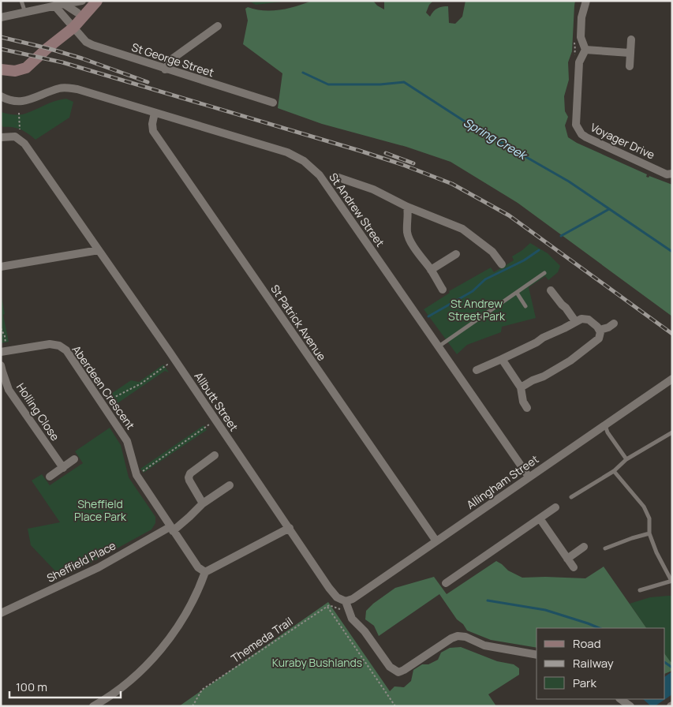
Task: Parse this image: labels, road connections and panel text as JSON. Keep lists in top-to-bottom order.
{
  "streets": {
    "street": [
      "St George Street",
      "Voyager Drive",
      "St Andrew Street",
      "St Patrick Avenue",
      "Aberdeen Crescent",
      "Allbutt Street",
      "Holling Close",
      "Allingham Street",
      "Sheffield Place"
    ],
    "path": ["Themeda Trail"]
  },
  "crossings": [
    ["St Andrew Street", "St Patrick Avenue"],
    ["St Andrew Street", "Allingham Street"],
    ["St Patrick Avenue", "Allingham Street"],
    ["Aberdeen Crescent", "Sheffield Place"],
    ["Allbutt Street", "Allingham Street"]
  ],
  "water": ["Spring Creek"],
  "parks": ["St Andrew Street Park", "Sheffield Place Park", "Kuraby Bushlands"],
  "legend": ["Road", "Railway", "Park"],
  "scale_bar": "100 m"
}
